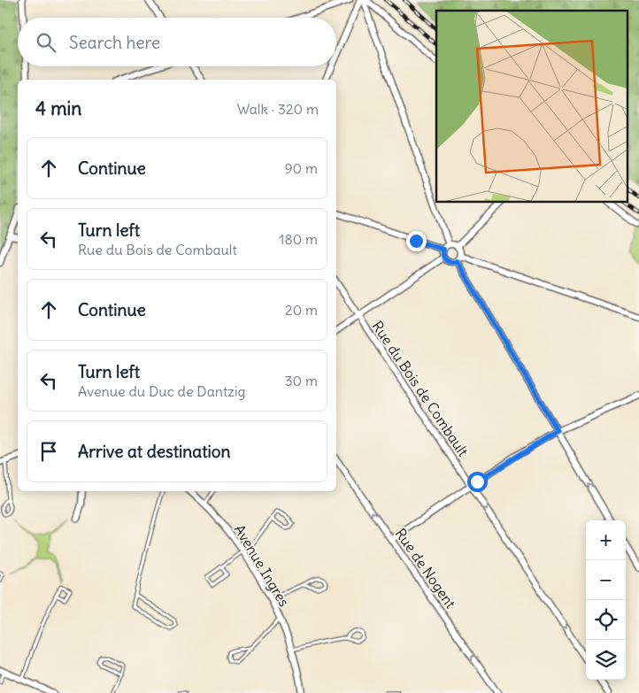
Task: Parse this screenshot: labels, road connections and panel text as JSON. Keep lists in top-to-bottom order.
{
  "streets": {
    "street": ["Rue du Bois de Combault", "Avenue Ingres", "Rue de Nogent"]
  },
  "one_way": ["Rue du Bois de Combault", "Rue de Nogent"],
  "page": {
    "search": "Search here",
    "heading": ["4 min", "Walk · 320 m"],
    "list": [
      ["Continue", "90 m"],
      ["Turn left", "Rue du Bois de Combault", "180 m"],
      ["Continue", "20 m"],
      ["Turn left", "Avenue du Duc de Dantzig", "30 m"],
      "Arrive at destination"
    ],
    "map_buttons": ["+", "−"]
  }
}
